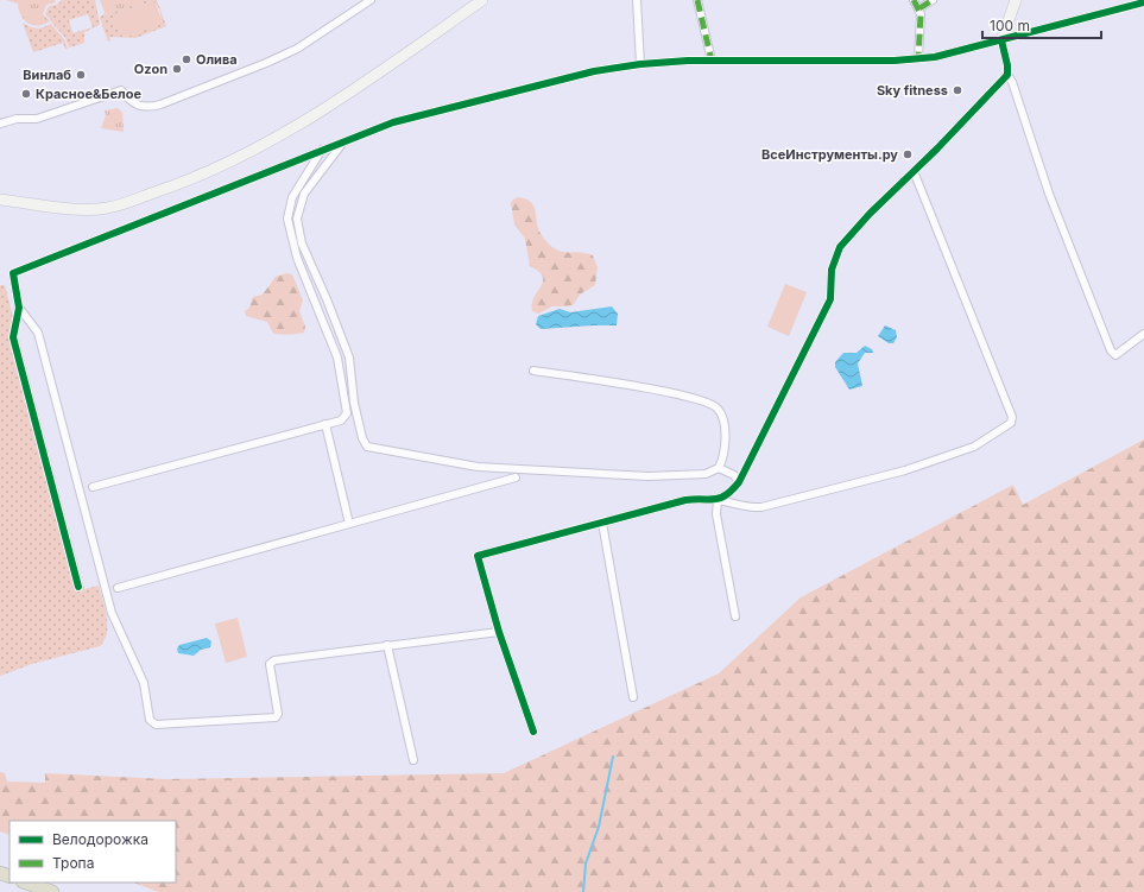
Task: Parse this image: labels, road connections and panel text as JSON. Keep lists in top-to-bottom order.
{
  "places": [
    "Олива",
    "Ozon",
    "Винлаб",
    "Sky fitness",
    "Красное&Белое",
    "ВсеИнструменты.ру"
  ],
  "legend": ["Велодорожка", "Тропа"],
  "scale_bar": "100 m"
}
